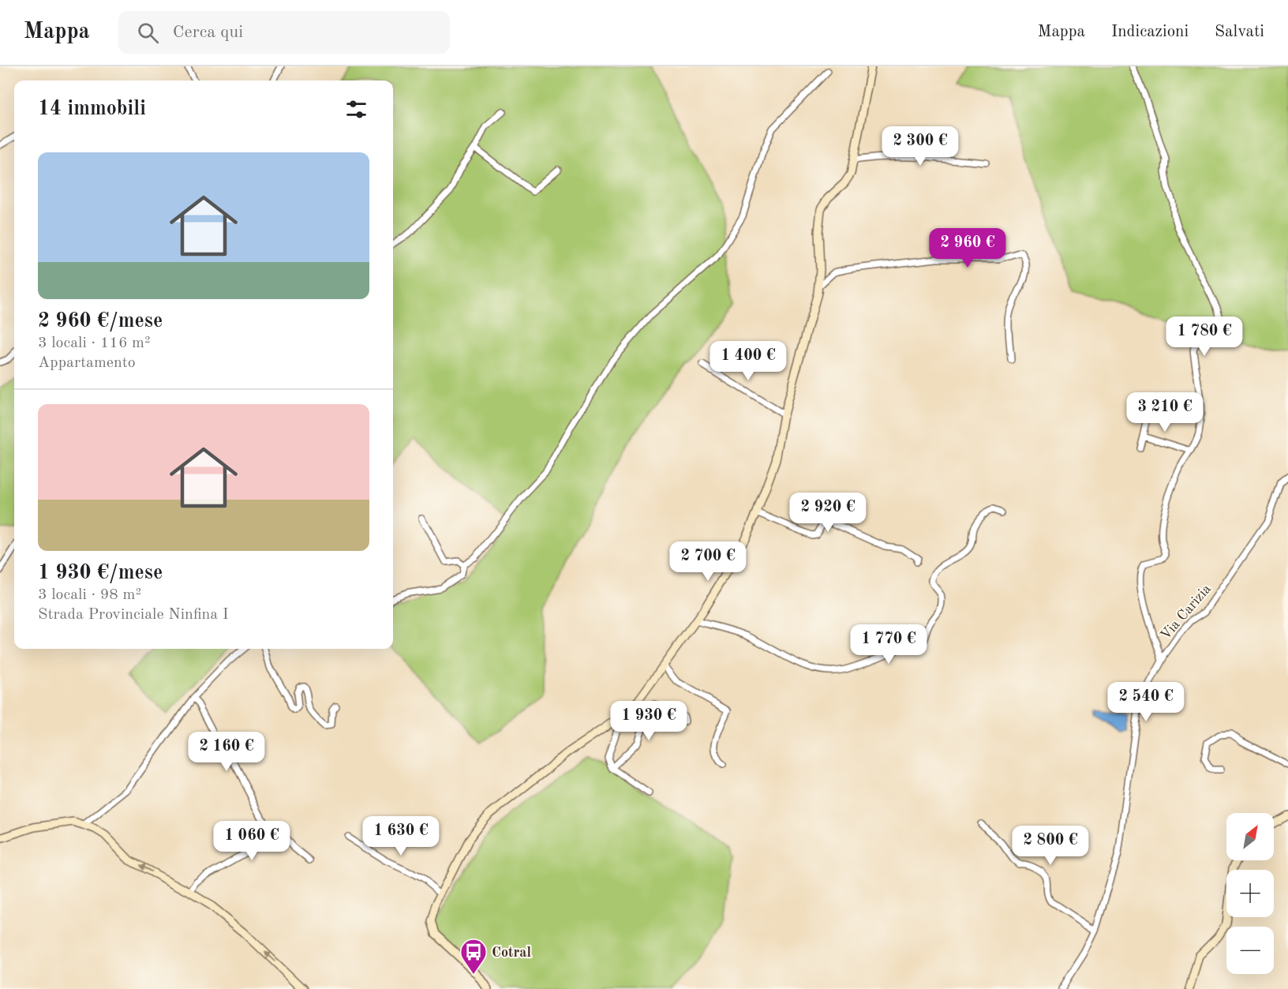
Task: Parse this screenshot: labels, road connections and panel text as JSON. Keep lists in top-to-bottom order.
{
  "streets": {
    "street": ["Via Carizia"]
  },
  "places": {
    "bus stop": ["Cotral"]
  },
  "north": "top right",
  "page": {
    "header": "Mappa",
    "search": "Cerca qui",
    "nav": ["Mappa", "Indicazioni", "Salvati"],
    "heading": "14 immobili",
    "price": [
      "2 300 €",
      "2 960 €",
      "1 780 €",
      "1 400 €",
      "3 210 €",
      "2 920 €",
      "2 700 €",
      "1 770 €",
      "2 540 €",
      "1 930 €",
      "2 160 €",
      "1 630 €",
      "1 060 €",
      "2 800 €"
    ],
    "list": [
      {
        "name": "2 960 €/mese",
        "note": "3 locali · 116 m² · Appartamento"
      },
      {
        "name": "1 930 €/mese",
        "note": "3 locali · 98 m² · Strada Provinciale Ninfina I"
      }
    ],
    "map_buttons": ["+", "−"]
  }
}
